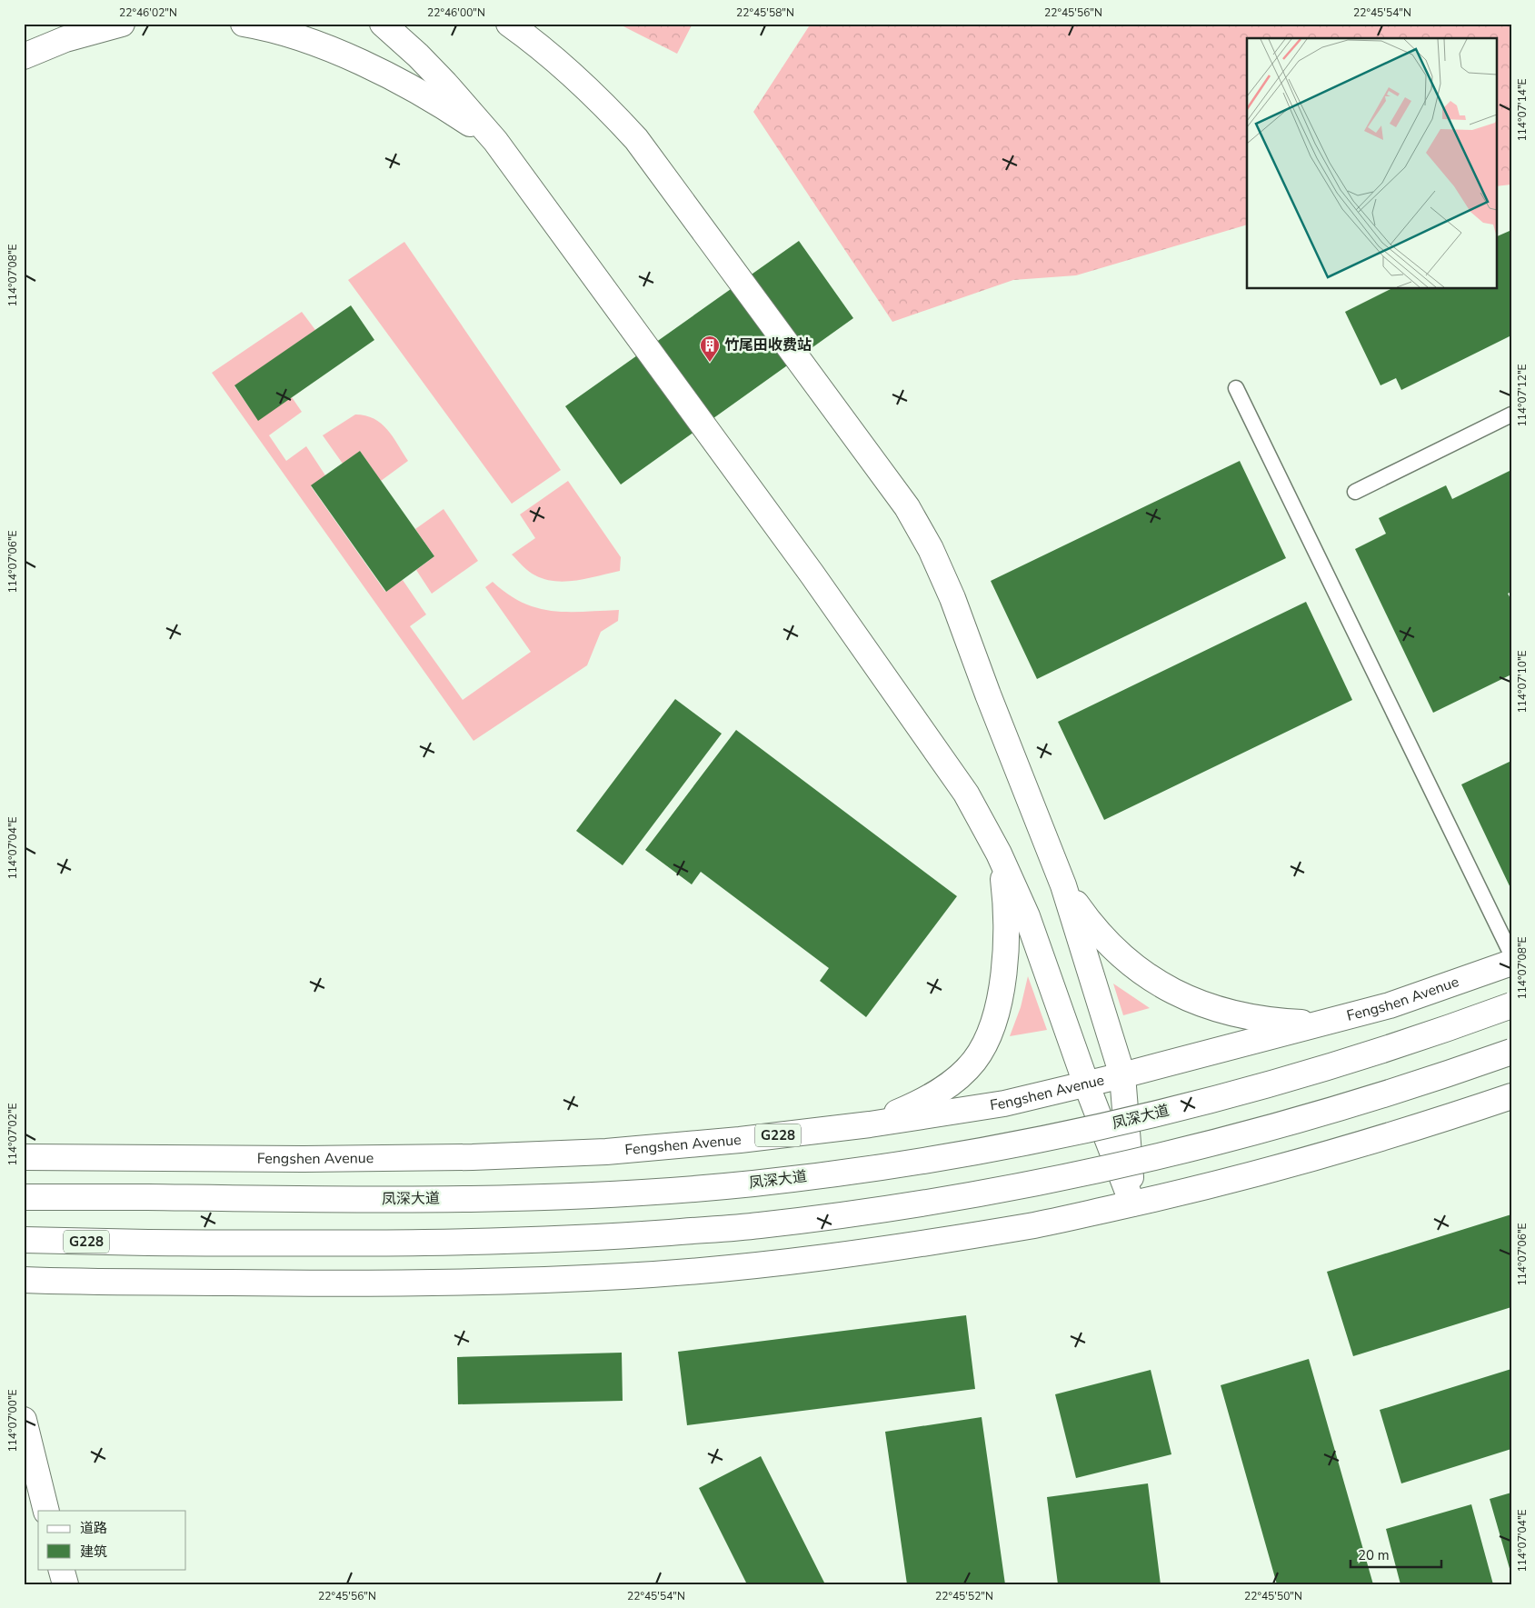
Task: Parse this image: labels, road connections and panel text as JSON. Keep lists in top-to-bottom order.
{
  "streets": {
    "main road": ["Fengshen Avenue", "凤深大道", "G228"]
  },
  "places": {
    "building": ["竹尾田收费站"]
  },
  "legend": ["道路", "建筑"],
  "scale_bar": "20 m",
  "coordinates": [
    "22°46'02\"N",
    "22°46'00\"N",
    "22°45'58\"N",
    "22°45'56\"N",
    "22°45'54\"N",
    "114°07'14\"E",
    "114°07'08\"E",
    "114°07'12\"E",
    "114°07'06\"E",
    "114°07'10\"E",
    "114°07'04\"E",
    "114°07'02\"E",
    "114°07'00\"E",
    "22°45'52\"N",
    "22°45'50\"N"
  ]
}
